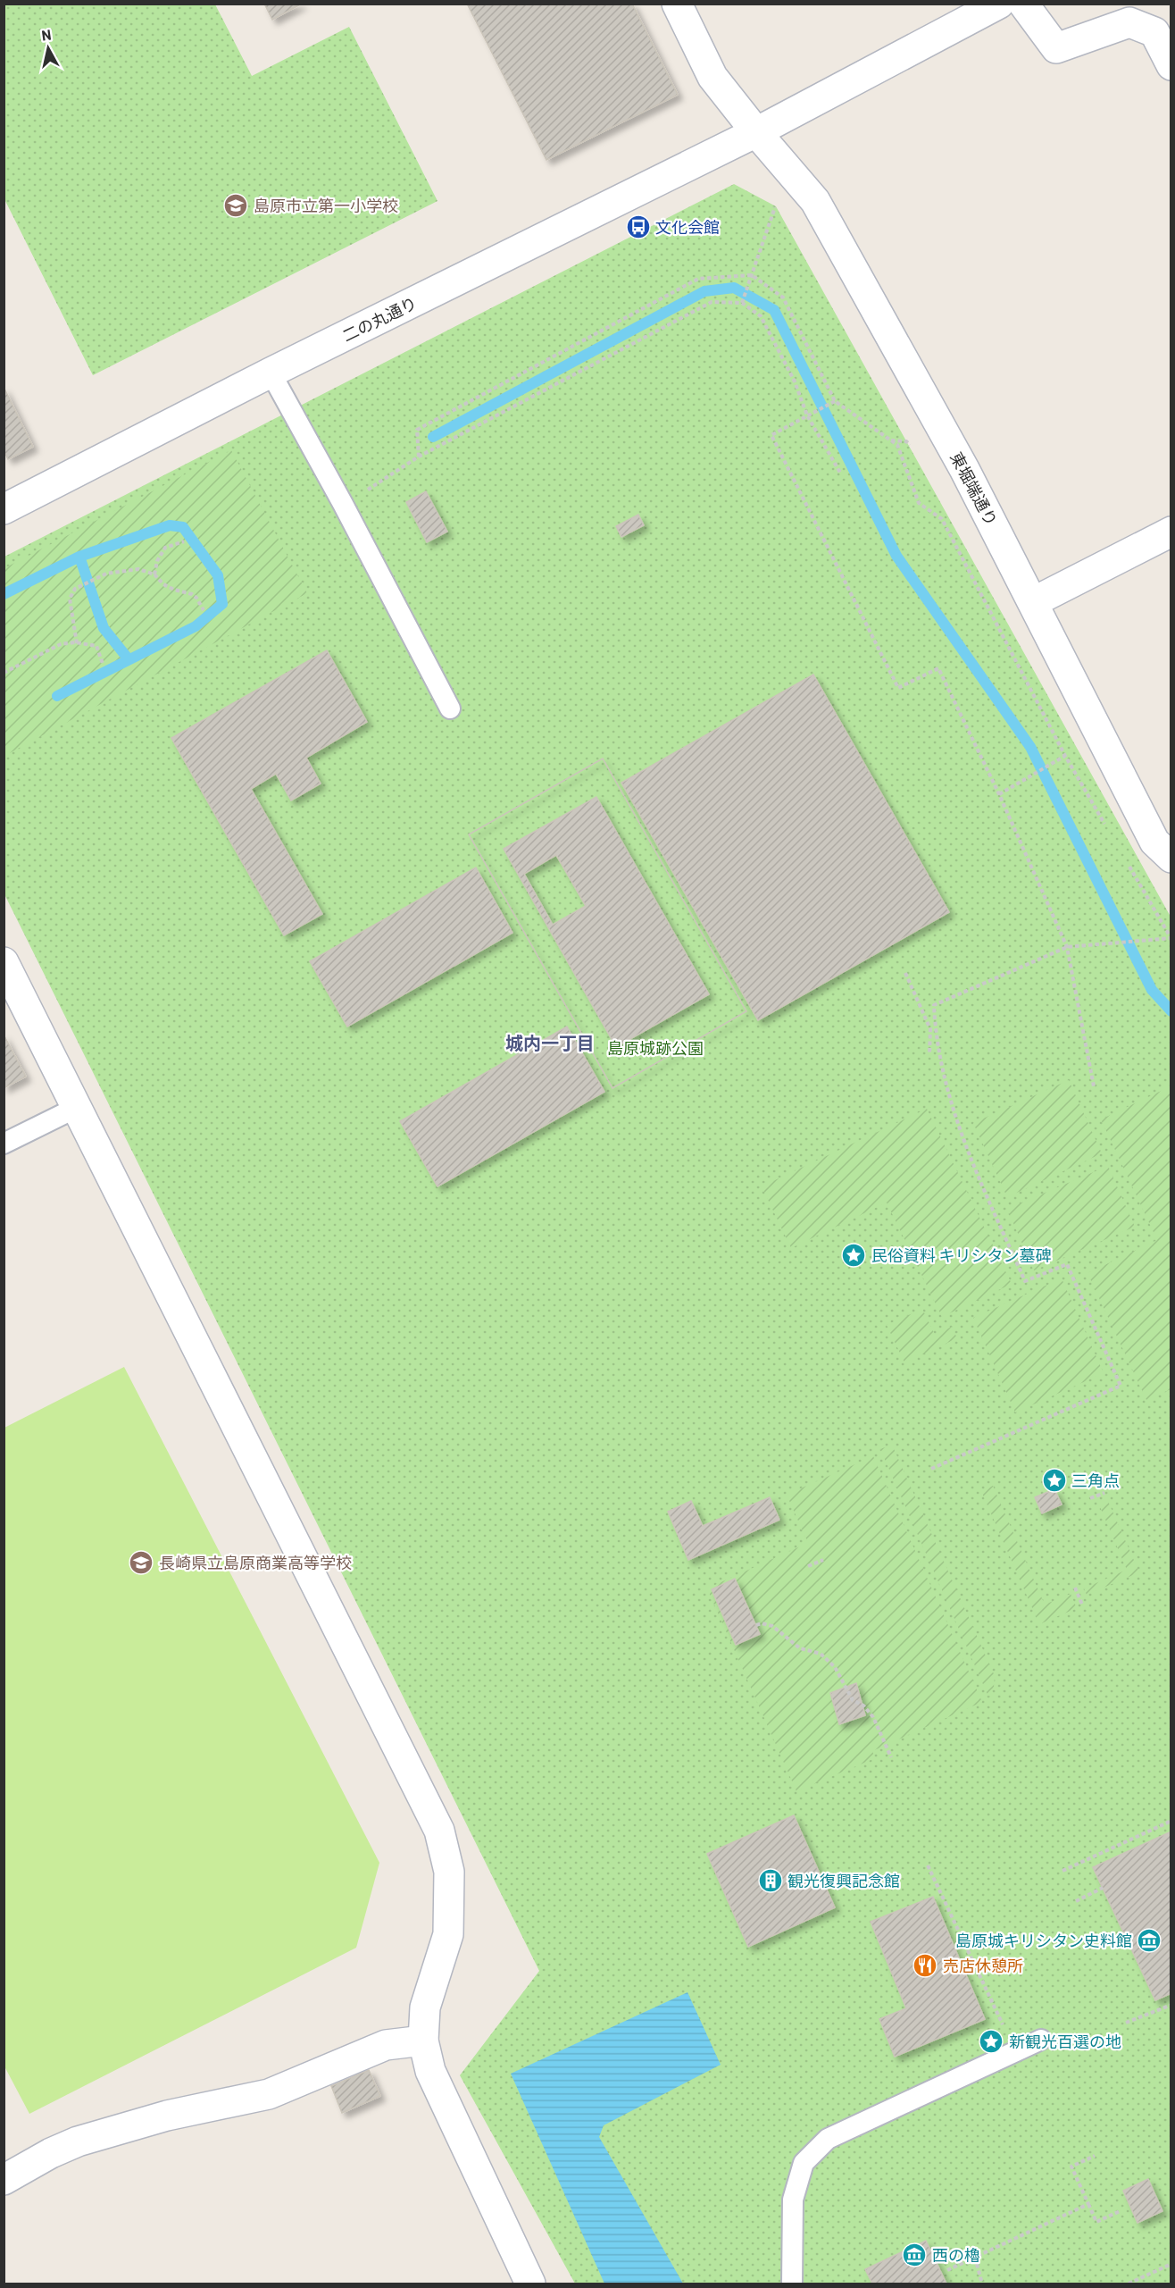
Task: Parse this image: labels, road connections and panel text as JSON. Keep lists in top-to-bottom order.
{
  "streets": {
    "street": ["二の丸通り", "東堀端通り"]
  },
  "crossings": [
    ["二の丸通り", "東堀端通り"]
  ],
  "districts": ["城内一丁目"],
  "parks": ["島原城跡公園"],
  "places": {
    "school or university": ["島原市立第一小学校", "長崎県立島原商業高等学校"],
    "bus stop": ["文化会館"],
    "place": ["民俗資料 キリシタン墓碑", "三角点", "新観光百選の地"],
    "building": ["観光復興記念館"],
    "museum": ["島原城キリシタン史料館", "西の櫓"],
    "restaurant": ["売店休憩所"]
  },
  "north": "top"
}
